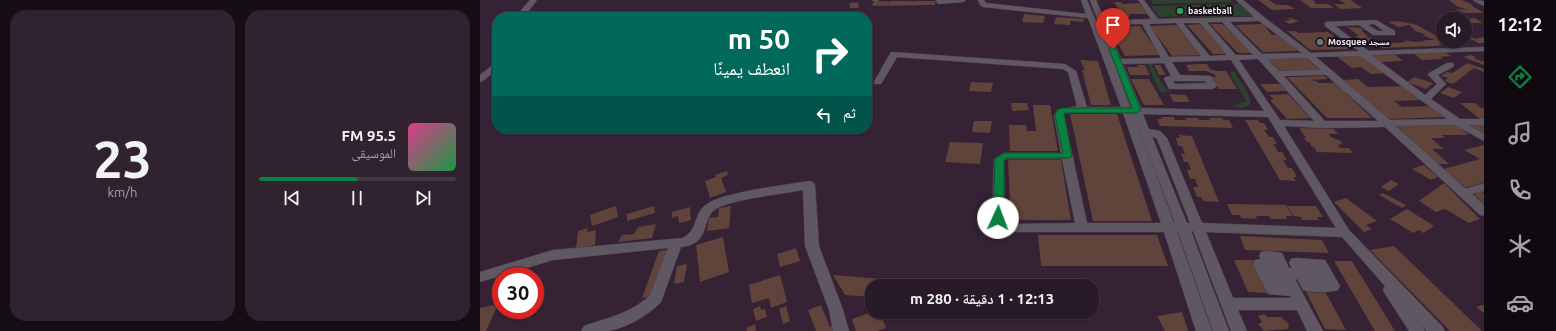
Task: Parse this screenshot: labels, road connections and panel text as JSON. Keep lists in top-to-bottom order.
{
  "places": ["basketball", "Mosquee مسجد"],
  "page": {
    "tabs": "12:12",
    "tile": ["23", "km/h"],
    "turn": ["50 m", "انعطف يمينًا"],
    "then": "ثم",
    "song": ["95.5 FM", "الموسيقى"],
    "limit": "30",
    "trip": "12:13 · 1 دقيقة · 280 m"
  }
}
